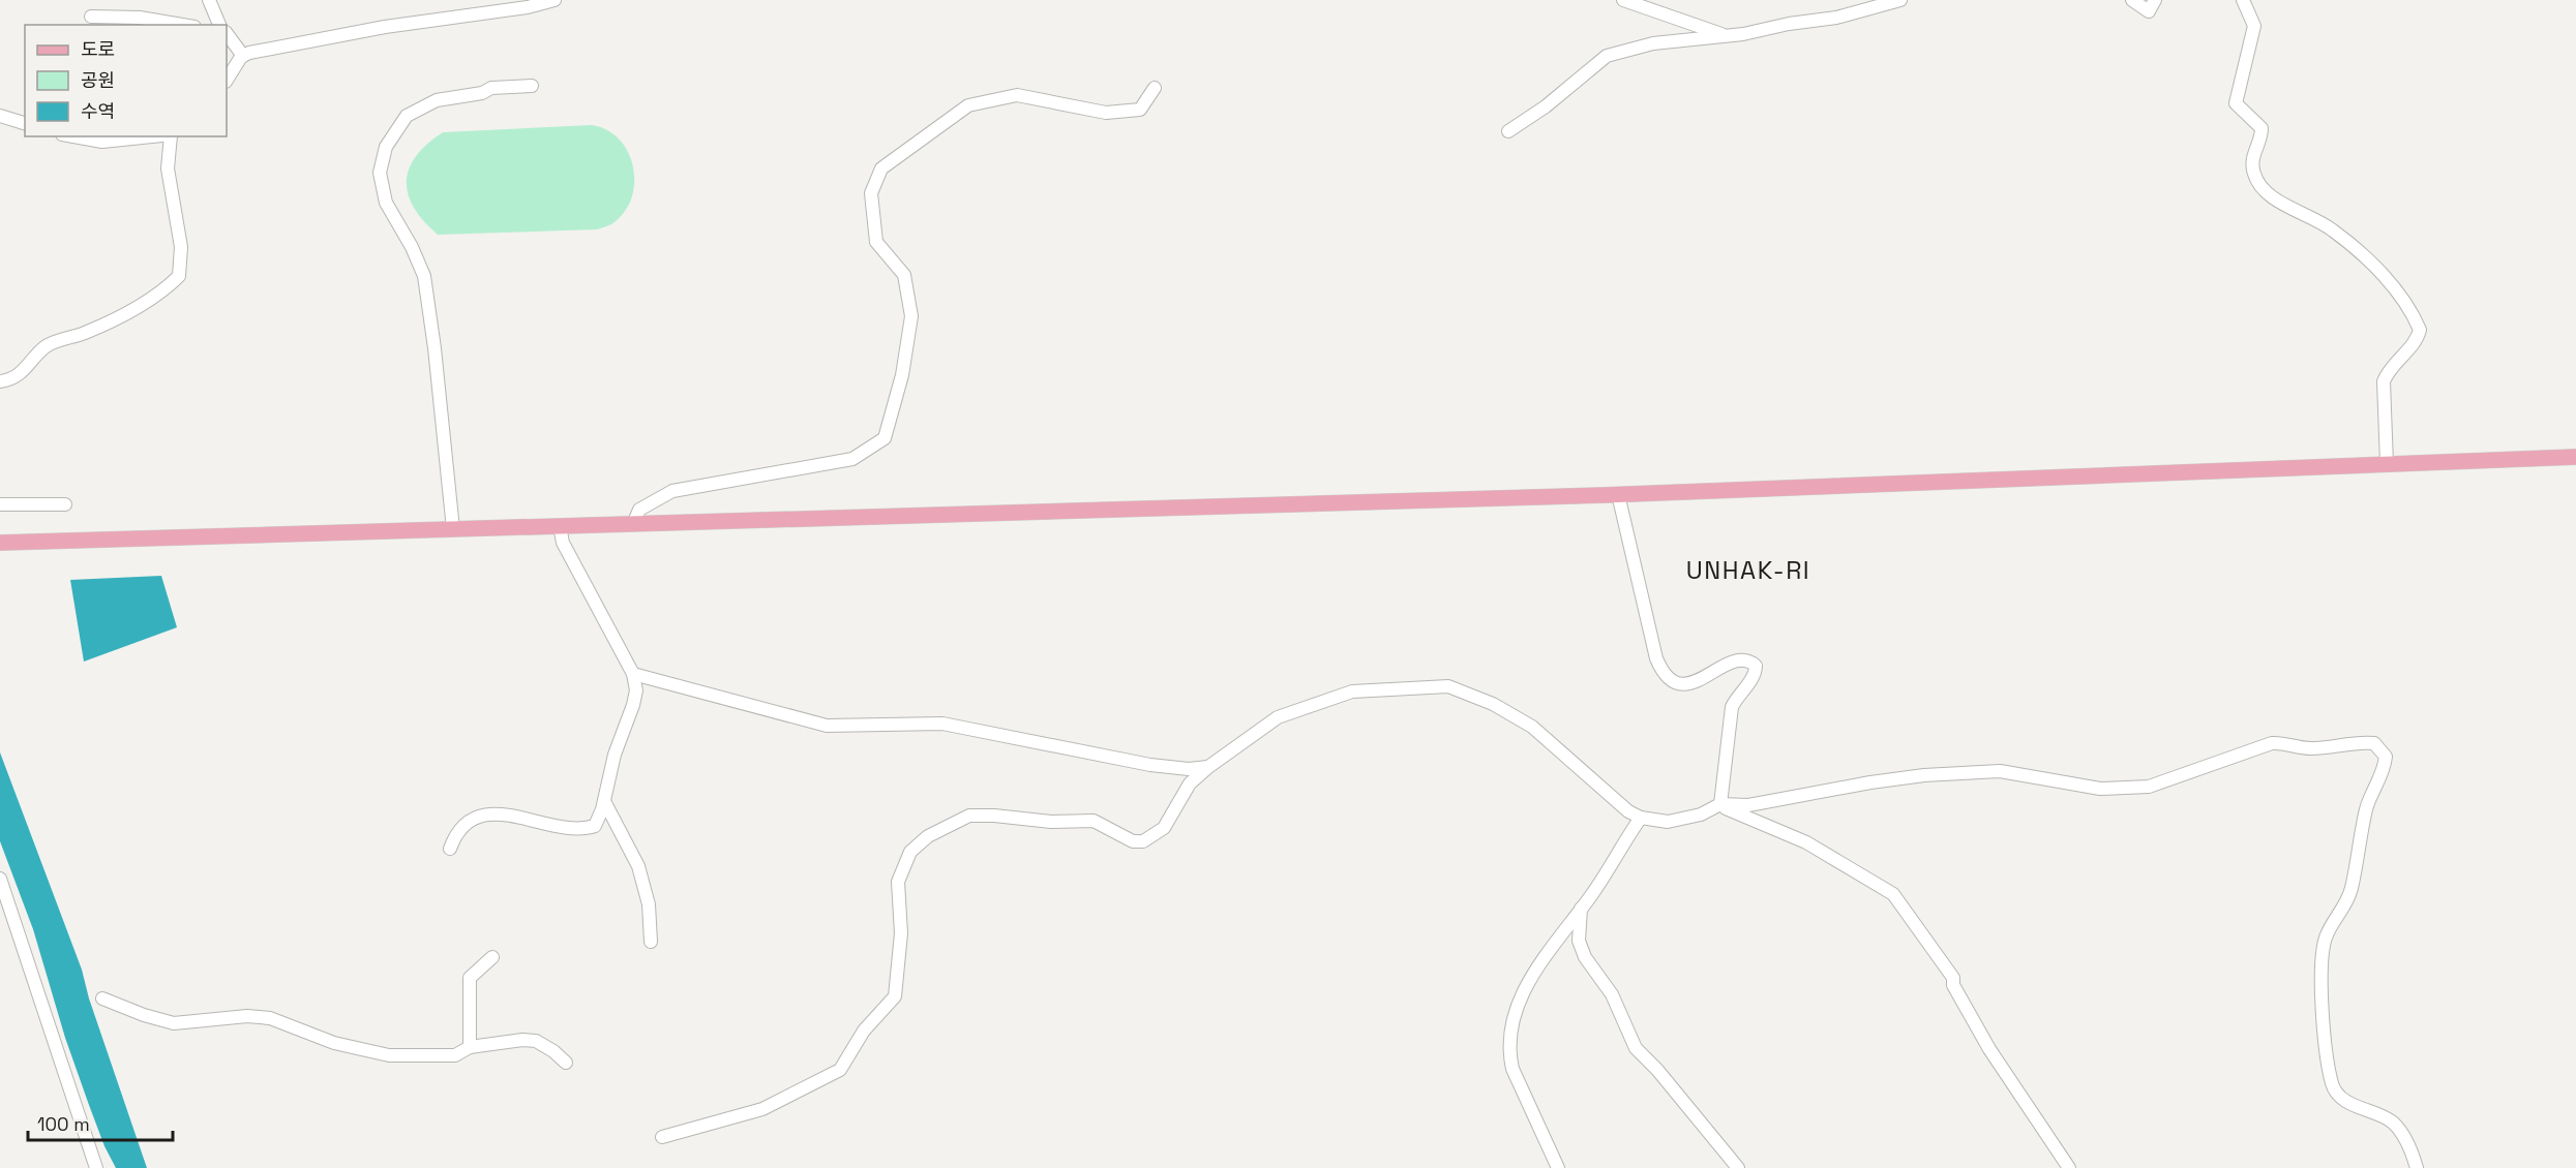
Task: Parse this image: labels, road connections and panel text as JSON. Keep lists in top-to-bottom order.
{
  "districts": ["UNHAK-RI"],
  "legend": ["도로", "공원", "수역"],
  "scale_bar": "100 m"
}
